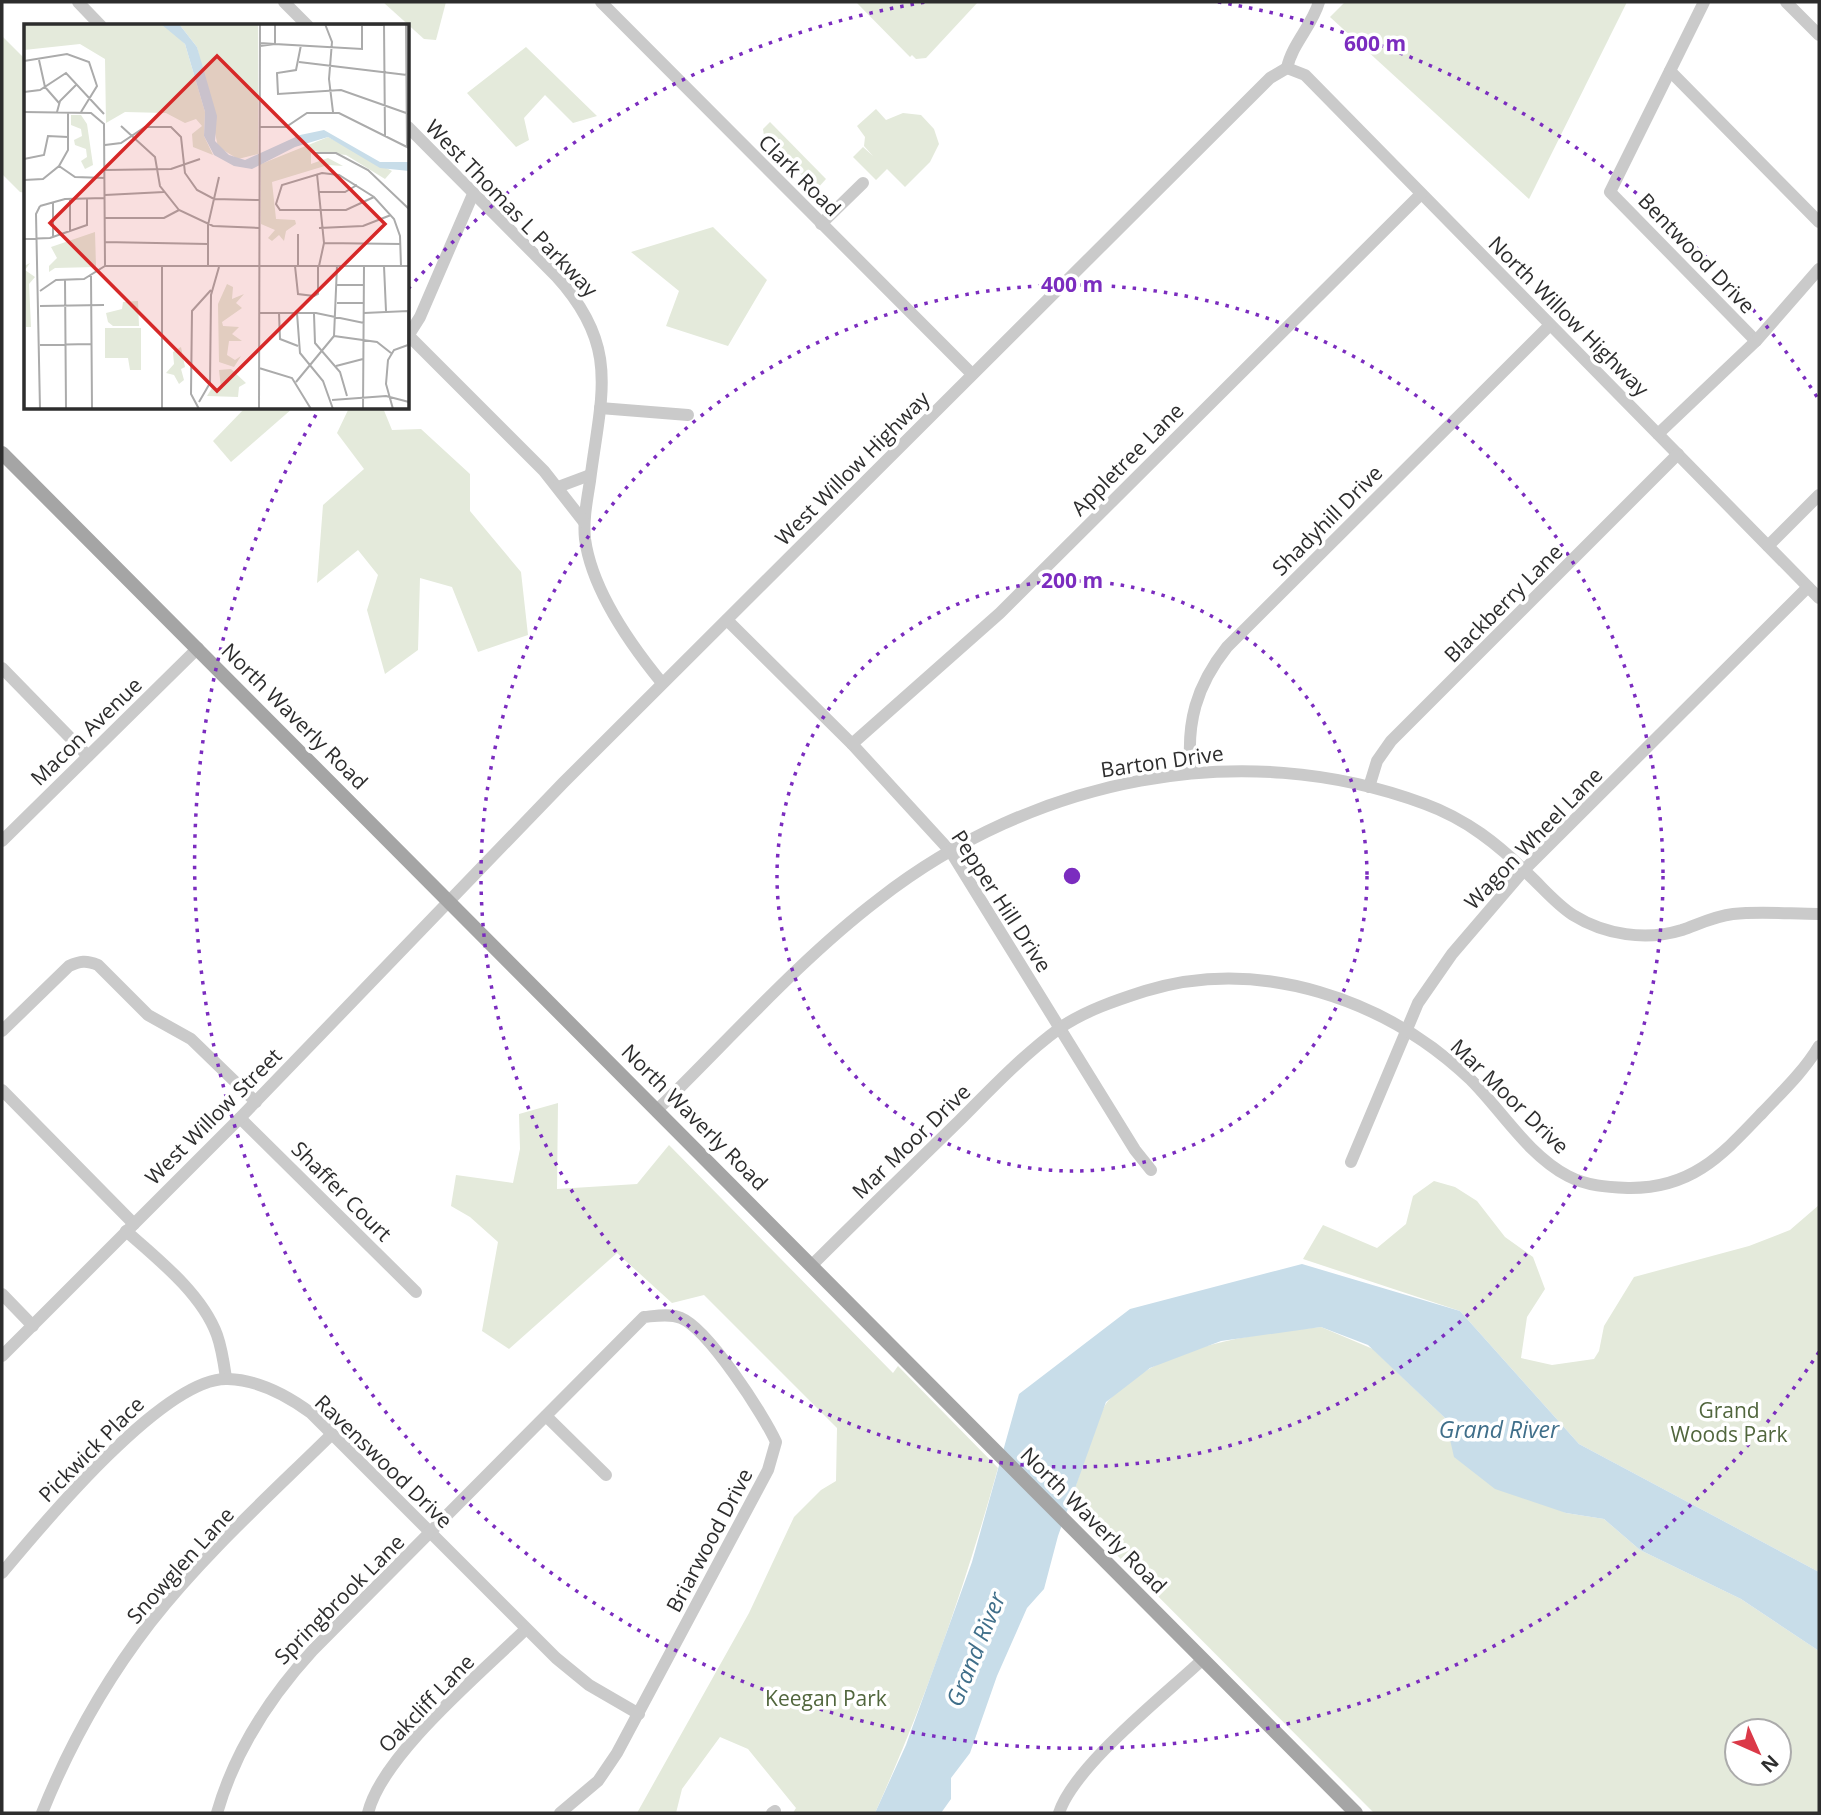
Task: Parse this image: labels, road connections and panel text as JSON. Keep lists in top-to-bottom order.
{
  "streets": {
    "main road": ["North Waverly Road"],
    "street": [
      "Clark Road",
      "West Thomas L Parkway",
      "Bentwood Drive",
      "North Willow Highway",
      "Appletree Lane",
      "West Willow Highway",
      "Shadyhill Drive",
      "Blackberry Lane",
      "Macon Avenue",
      "Barton Drive",
      "Wagon Wheel Lane",
      "Pepper Hill Drive",
      "Mar Moor Drive",
      "West Willow Street",
      "Shaffer Court",
      "Pickwick Place",
      "Ravenswood Drive",
      "Briarwood Drive",
      "Snowglen Lane",
      "Springbrook Lane",
      "Oakcliff Lane"
    ]
  },
  "crossings": [
    ["Clark Road", "West Willow Highway"],
    ["North Willow Highway", "Appletree Lane"],
    ["North Willow Highway", "West Willow Highway"],
    ["North Willow Highway", "Shadyhill Drive"],
    ["North Willow Highway", "Blackberry Lane"],
    ["North Willow Highway", "Wagon Wheel Lane"],
    ["Appletree Lane", "Pepper Hill Drive"],
    ["West Willow Highway", "North Waverly Road"],
    ["West Willow Highway", "Pepper Hill Drive"],
    ["West Willow Highway", "West Willow Street"],
    ["Shadyhill Drive", "Barton Drive"],
    ["Blackberry Lane", "Barton Drive"],
    ["North Waverly Road", "Macon Avenue"],
    ["North Waverly Road", "Barton Drive"],
    ["North Waverly Road", "Mar Moor Drive"],
    ["North Waverly Road", "West Willow Street"],
    ["Barton Drive", "Wagon Wheel Lane"],
    ["Barton Drive", "Pepper Hill Drive"],
    ["Wagon Wheel Lane", "Mar Moor Drive"],
    ["Pepper Hill Drive", "Mar Moor Drive"],
    ["West Willow Street", "Shaffer Court"],
    ["Pickwick Place", "Ravenswood Drive"],
    ["Ravenswood Drive", "Briarwood Drive"],
    ["Ravenswood Drive", "Snowglen Lane"],
    ["Ravenswood Drive", "Springbrook Lane"],
    ["Ravenswood Drive", "Oakcliff Lane"],
    ["Briarwood Drive", "Springbrook Lane"]
  ],
  "water": ["Grand River"],
  "parks": ["Grand Woods Park", "Keegan Park"],
  "north": "bottom right",
  "rings": ["600 m", "400 m", "200 m"]
}
